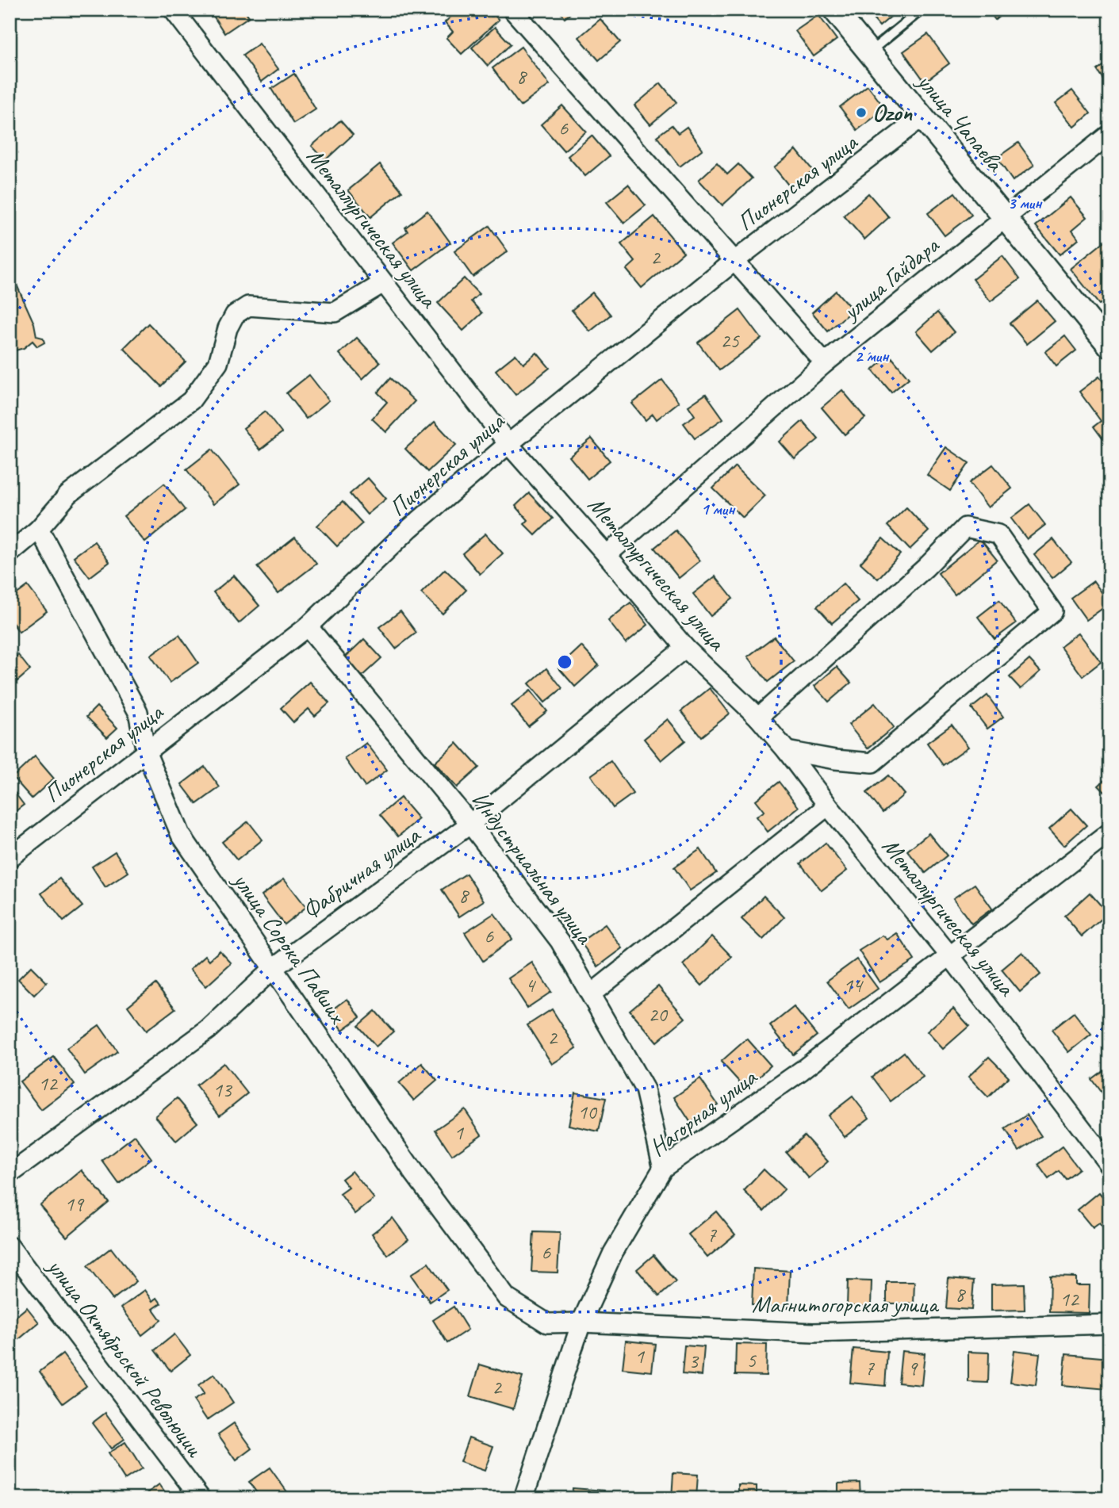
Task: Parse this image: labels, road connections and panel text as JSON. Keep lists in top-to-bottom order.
{
  "streets": {
    "street": [
      "улица Чапаева",
      "Пионерская улица",
      "Металлургическая улица",
      "улица Гайдара",
      "Индустриальная улица",
      "Фабричная улица",
      "улица Сорока Павших",
      "Нагорная улица",
      "Магнитогорская улица",
      "улица Октябрьской Революции"
    ]
  },
  "crossings": [
    ["улица Чапаева", "Пионерская улица"],
    ["улица Чапаева", "улица Гайдара"],
    ["Пионерская улица", "Металлургическая улица"],
    ["Пионерская улица", "Индустриальная улица"],
    ["Пионерская улица", "улица Сорока Павших"],
    ["Металлургическая улица", "улица Гайдара"],
    ["Металлургическая улица", "Фабричная улица"],
    ["Металлургическая улица", "Нагорная улица"],
    ["Индустриальная улица", "Фабричная улица"],
    ["Индустриальная улица", "Нагорная улица"],
    ["Фабричная улица", "улица Сорока Павших"],
    ["улица Сорока Павших", "Нагорная улица"],
    ["улица Сорока Павших", "Магнитогорская улица"],
    ["Нагорная улица", "Магнитогорская улица"]
  ],
  "places": ["Ozon"],
  "house_numbers": [
    "8",
    "6",
    "2",
    "25",
    "8",
    "6",
    "4",
    "14",
    "20",
    "2",
    "12",
    "13",
    "10",
    "1",
    "19",
    "7",
    "6",
    "8",
    "12",
    "1",
    "5",
    "3",
    "7",
    "9",
    "2"
  ],
  "rings": ["3 мин", "2 мин", "1 мин"]
}
